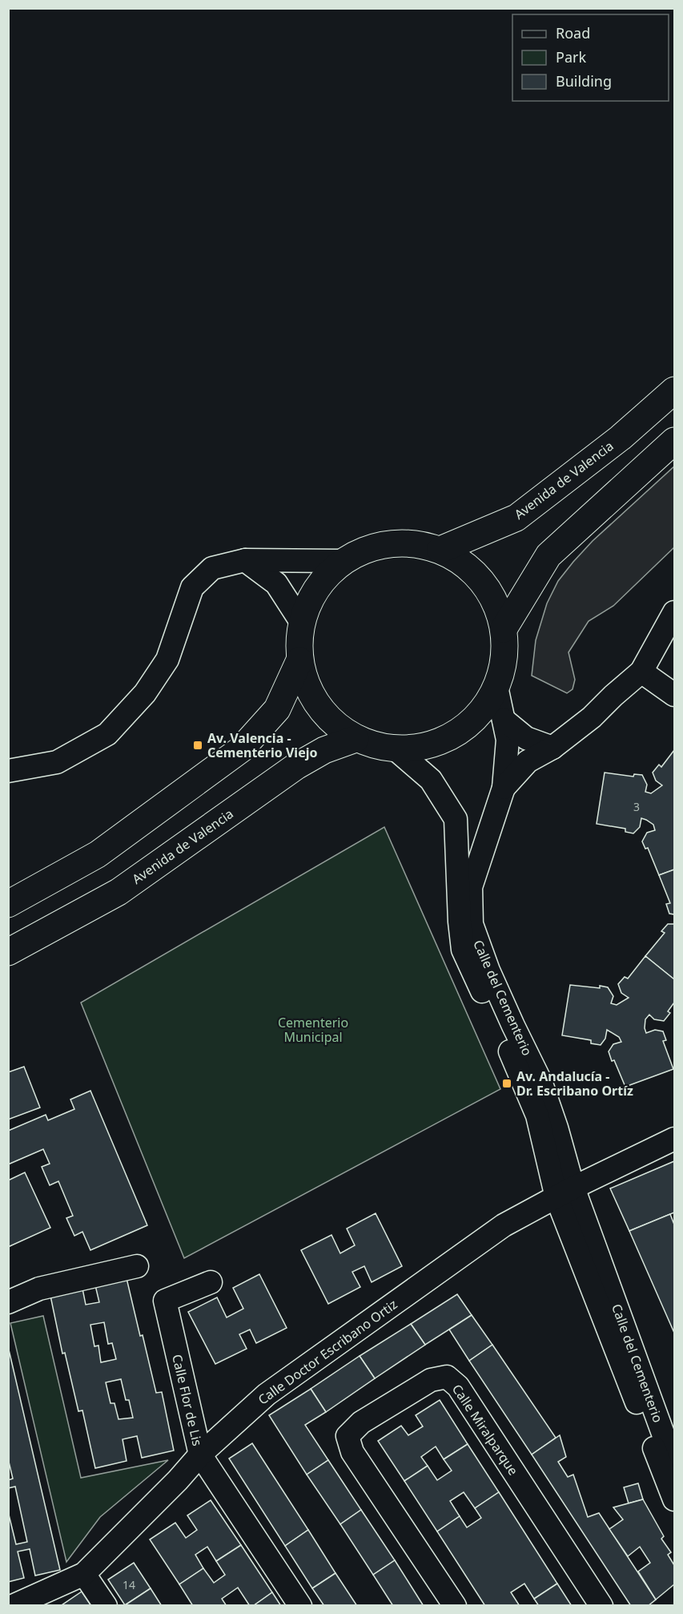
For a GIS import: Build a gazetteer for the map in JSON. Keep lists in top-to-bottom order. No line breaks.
{"streets":{"highway":["Avenida de Valencia"],"street":["Calle del Cementerio","Calle Doctor Escribano Ortiz","Calle Flor de Lis","Calle Miralparque"]},"crossings":[["Calle del Cementerio","Calle Doctor Escribano Ortiz"],["Calle Doctor Escribano Ortiz","Calle Flor de Lis"]],"parks":["Cementerio Municipal"],"places":{"transit":["Av. Valencia - Cementerio Viejo","Av. Andalucía - Dr. Escribano Ortíz"]},"house_numbers":["3","14"],"legend":["Road","Park","Building"]}
